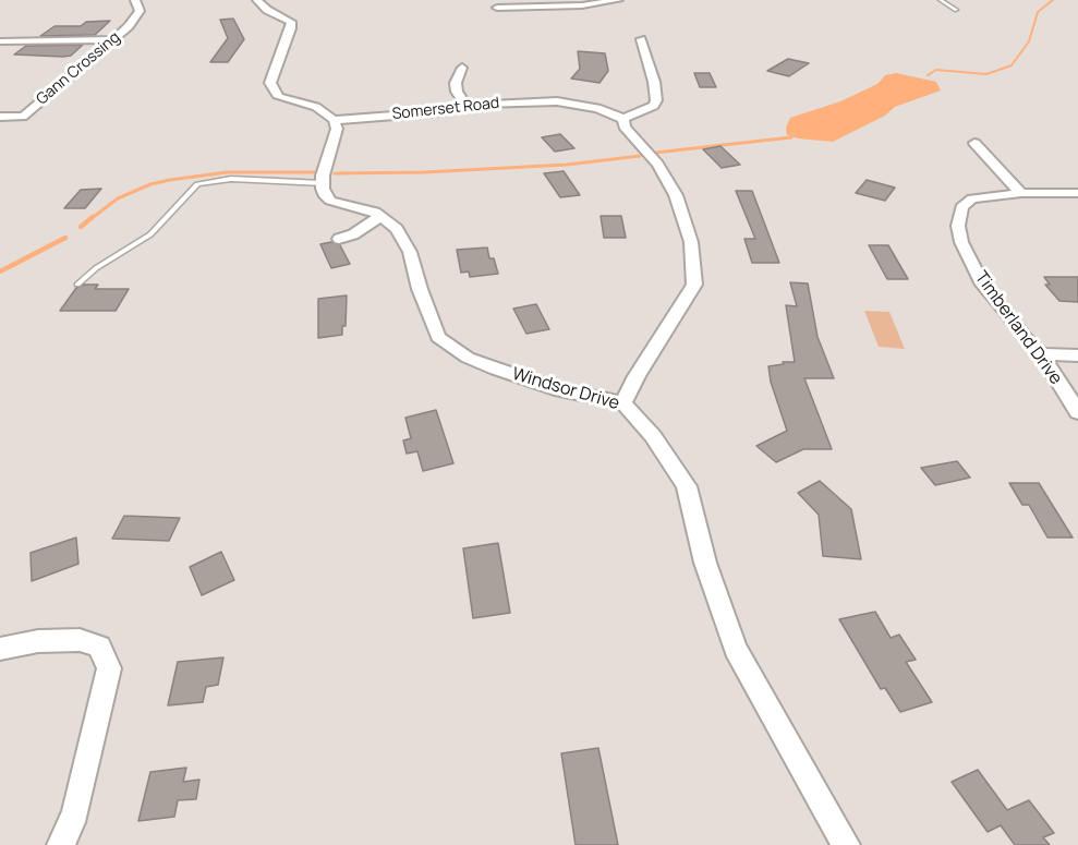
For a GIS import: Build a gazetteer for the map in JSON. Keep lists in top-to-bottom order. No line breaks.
{"streets":{"street":["Gann Crossing","Somerset Road","Timberland Drive","Windsor Drive"]}}
